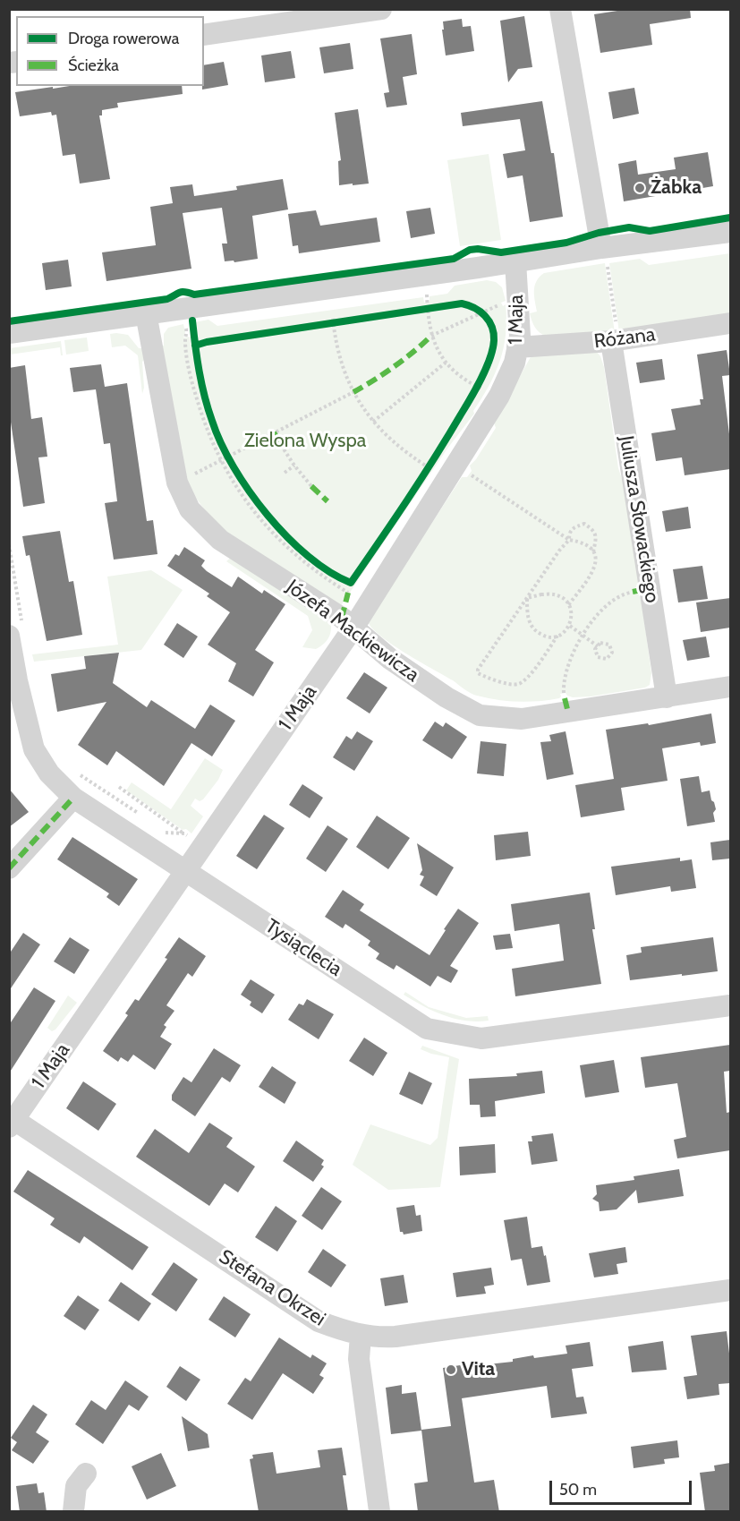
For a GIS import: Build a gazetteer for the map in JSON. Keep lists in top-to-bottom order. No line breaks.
{"streets":{"street":["1 Maja","Różana","Juliusza Słowackiego","Józefa Mackiewicza","Tysiąclecia","Stefana Okrzei"]},"crossings":[["1 Maja","Różana"],["1 Maja","Józefa Mackiewicza"],["1 Maja","Tysiąclecia"],["1 Maja","Stefana Okrzei"],["Różana","Juliusza Słowackiego"],["Juliusza Słowackiego","Józefa Mackiewicza"]],"parks":["Zielona Wyspa"],"places":["Żabka","Vita"],"legend":["Droga rowerowa","Ścieżka"],"scale_bar":"50 m"}
